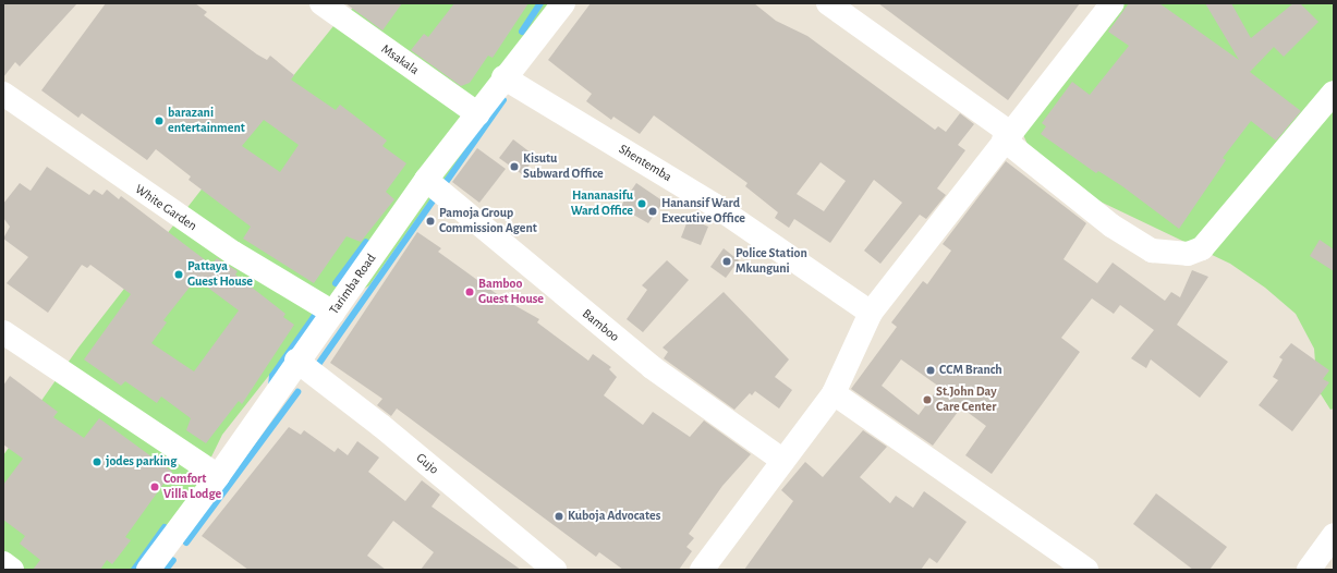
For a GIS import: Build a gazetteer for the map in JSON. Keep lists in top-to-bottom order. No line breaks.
{"streets":{"street":["Msakala","Shentemba","White Garden","Tarimba Road","Bamboo","Gujo"]},"crossings":[["Msakala","Tarimba Road"],["Shentemba","Tarimba Road"],["White Garden","Tarimba Road"],["Tarimba Road","Bamboo"],["Tarimba Road","Gujo"]],"places":["barazani entertainment","Kisutu Subward Office","Hananasifu Ward Office","Hanansif Ward Executive Office","Pamoja Group Commission Agent","Police Station Mkunguni","Pattaya Guest House","Bamboo Guest House","CCM Branch","St.John Day Care Center","jodes parking","Comfort Villa Lodge","Kuboja Advocates"]}
